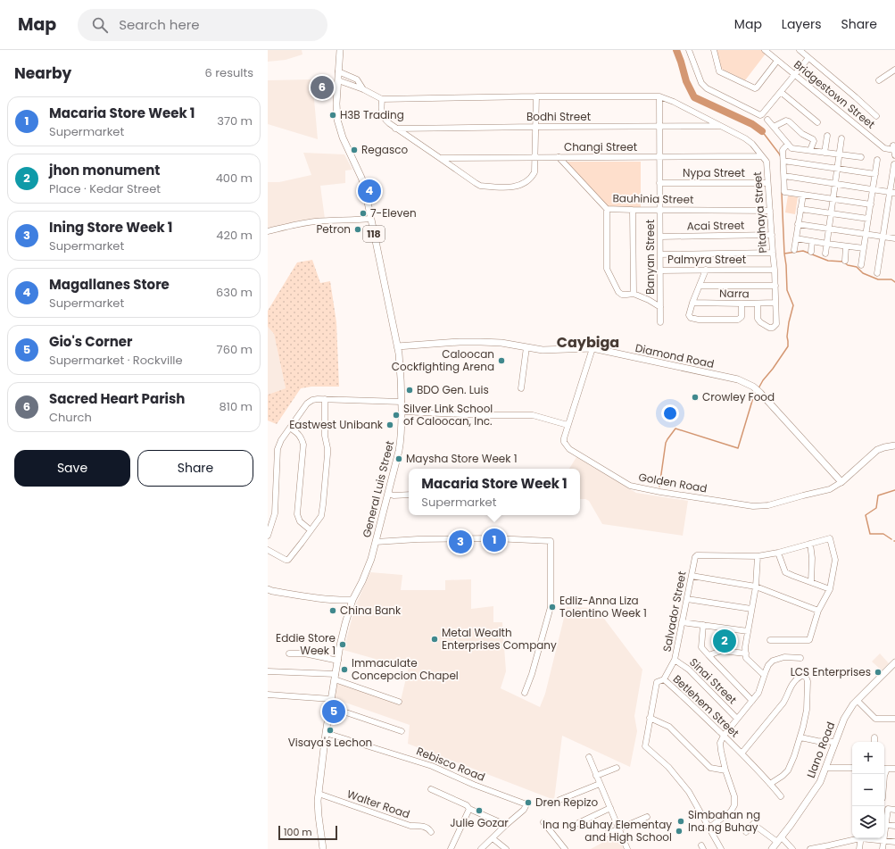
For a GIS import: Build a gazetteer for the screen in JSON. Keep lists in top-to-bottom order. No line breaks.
{"streets":{"main road":["118","Diamond Road","General Luis Street","Llano Road"],"street":["Bridgestown Street","Bodhi Street","Changi Street","Nypa Street","Bauhinia Street","Pitahaya Street","Acai Street","Banyan Street","Palmyra Street","Narra","Golden Road","Salvador Street","Sinai Street","Betlehem Street","Rebisco Road","Walter Road"]},"crossings":[["Bodhi Street","Pitahaya Street"],["Bodhi Street","Banyan Street"],["Changi Street","Bauhinia Street"],["Changi Street","Pitahaya Street"],["Changi Street","Banyan Street"],["Nypa Street","Pitahaya Street"],["Nypa Street","Banyan Street"],["Bauhinia Street","Pitahaya Street"],["Bauhinia Street","Banyan Street"],["Pitahaya Street","Acai Street"],["Pitahaya Street","Banyan Street"],["Pitahaya Street","Palmyra Street"],["Pitahaya Street","Narra"],["Acai Street","Banyan Street"],["Banyan Street","Palmyra Street"],["Diamond Road","Golden Road"],["Diamond Road","General Luis Street"],["General Luis Street","Rebisco Road"],["General Luis Street","Walter Road"],["Salvador Street","Sinai Street"],["Salvador Street","Betlehem Street"]],"districts":["Caybiga"],"places":["H3B Trading","Regasco","7-Eleven","Petron","Caloocan Cockfighting Arena","BDO Gen. Luis","Crowley Food","Silver Link School of Caloocan, Inc.","Eastwest Unibank","Maysha Store Week 1","Edliz-Anna Liza Tolentino Week 1","China Bank","Metal Wealth Enterprises Company","Eddie Store Week 1","Immaculate Concepcion Chapel","LCS Enterprises","Visaya's Lechon","Dren Repizo","Julie Gozar","Simbahan ng Ina ng Buhay","Ina ng Buhay Elementay and High School"],"scale_bar":"100 m","page":{"header":"Map","search":"Search here","nav":["Map","Layers","Share"],"heading":["Nearby","6 results"],"pins":["6","4","1","3","2","5"],"list":[{"mark":"1","name":"Macaria Store Week 1","note":"Supermarket","value":"370 m"},{"mark":"2","name":"jhon monument","note":"Place · Kedar Street","value":"400 m"},{"mark":"3","name":"Ining Store Week 1","note":"Supermarket","value":"420 m"},{"mark":"4","name":"Magallanes Store","note":"Supermarket","value":"630 m"},{"mark":"5","name":"Gio's Corner","note":"Supermarket · Rockville","value":"760 m"},{"mark":"6","name":"Sacred Heart Parish","note":"Church","value":"810 m"}],"buttons":["Save","Share"],"popup":["Macaria Store Week 1","Supermarket"],"map_buttons":["+","−"],"scale":"100 m"}}
